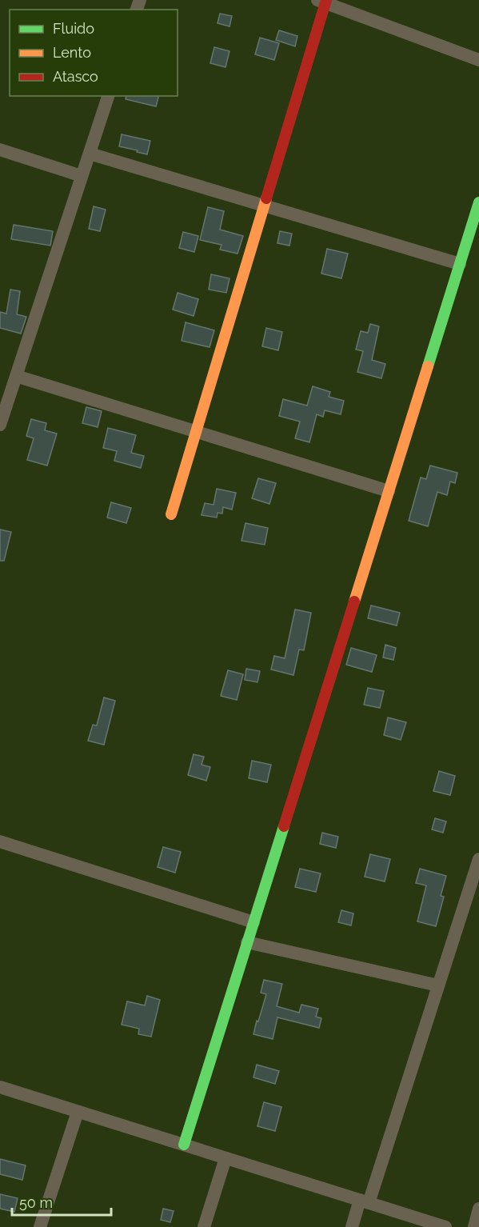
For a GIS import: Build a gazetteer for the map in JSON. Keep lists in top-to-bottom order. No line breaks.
{"legend":["Fluido","Lento","Atasco"],"scale_bar":"50 m"}
